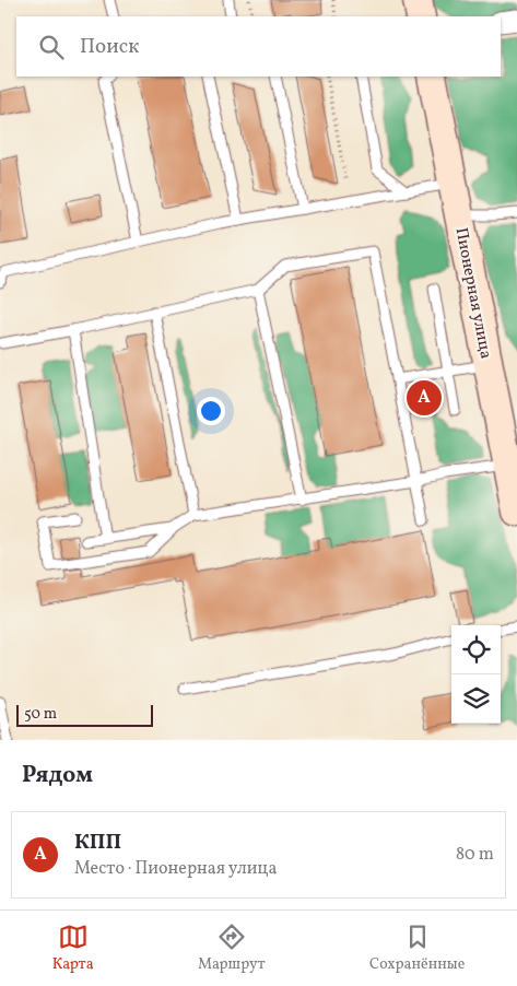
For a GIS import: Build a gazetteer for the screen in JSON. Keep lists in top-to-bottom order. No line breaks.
{"streets":{"main road":["Пионерная улица"]},"scale_bar":"50 m","page":{"search":"Поиск","pins":"A","scale":"50 m","heading":"Рядом","list":[{"mark":"A","name":"КПП","note":"Место · Пионерная улица","value":"80 m"}],"nav":["Карта","Маршрут","Сохранённые"]}}
